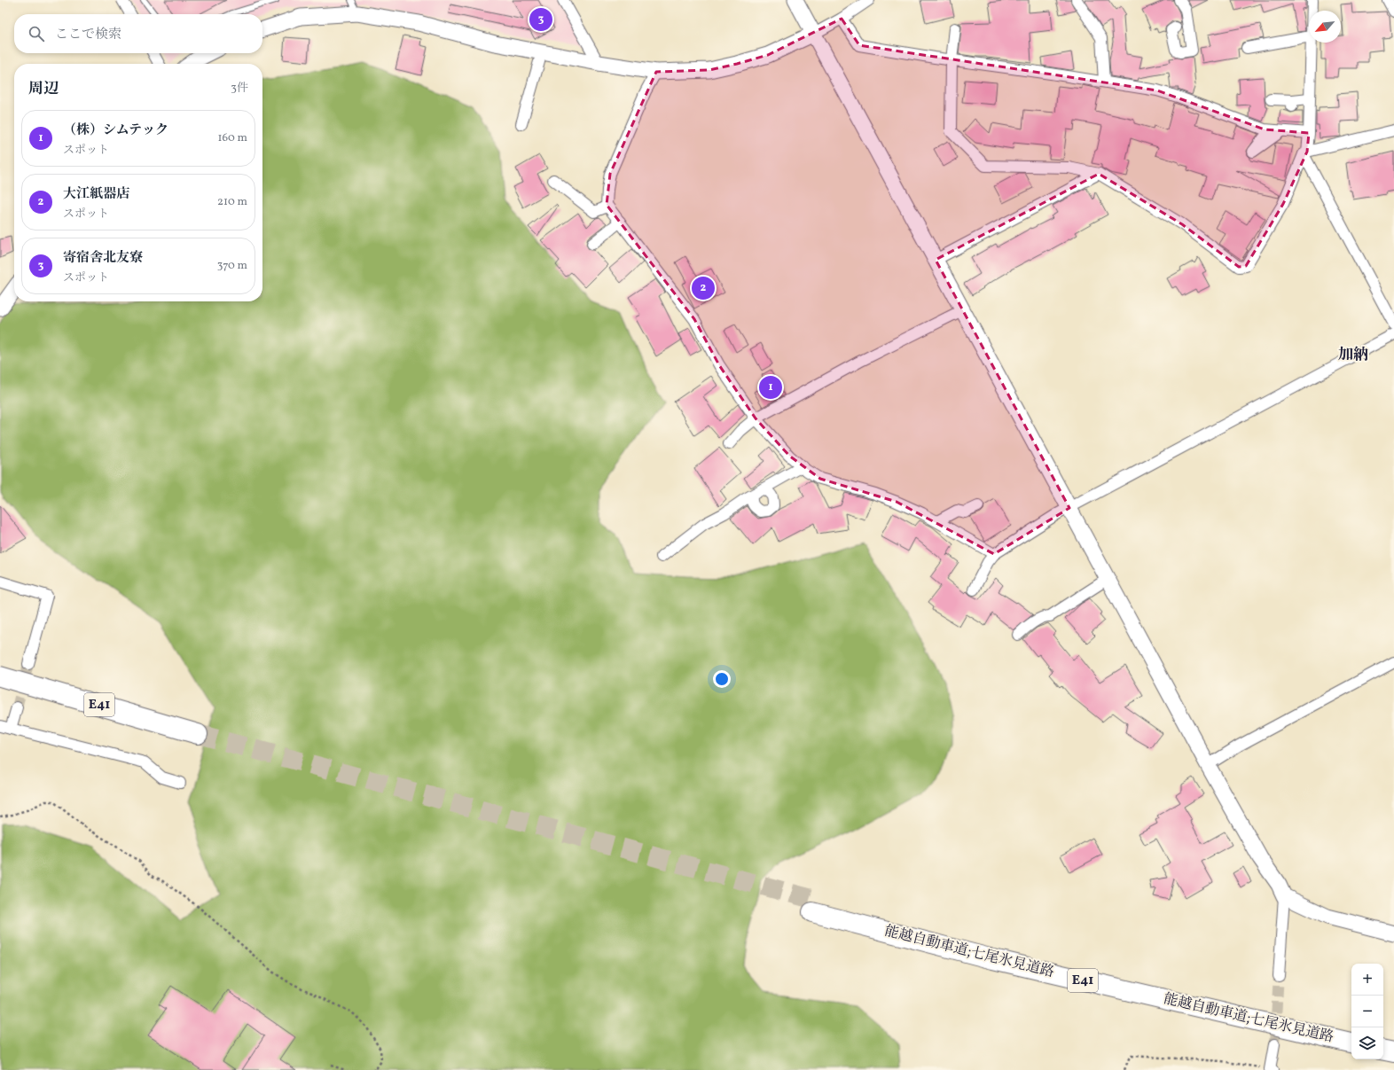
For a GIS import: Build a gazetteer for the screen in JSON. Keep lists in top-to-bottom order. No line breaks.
{"streets":{"highway":["E41","能越自動車道;七尾氷見道路"]},"districts":["加納"],"north":"bottom left","page":{"pins":["3","2","1"],"search":"ここで検索","heading":["周辺","3件"],"list":[{"mark":"1","name":"（株）シムテック","note":"スポット","value":"160 m"},{"mark":"2","name":"大江紙器店","note":"スポット","value":"210 m"},{"mark":"3","name":"寄宿舎北友寮","note":"スポット","value":"370 m"}],"map_buttons":["+","−"]}}
